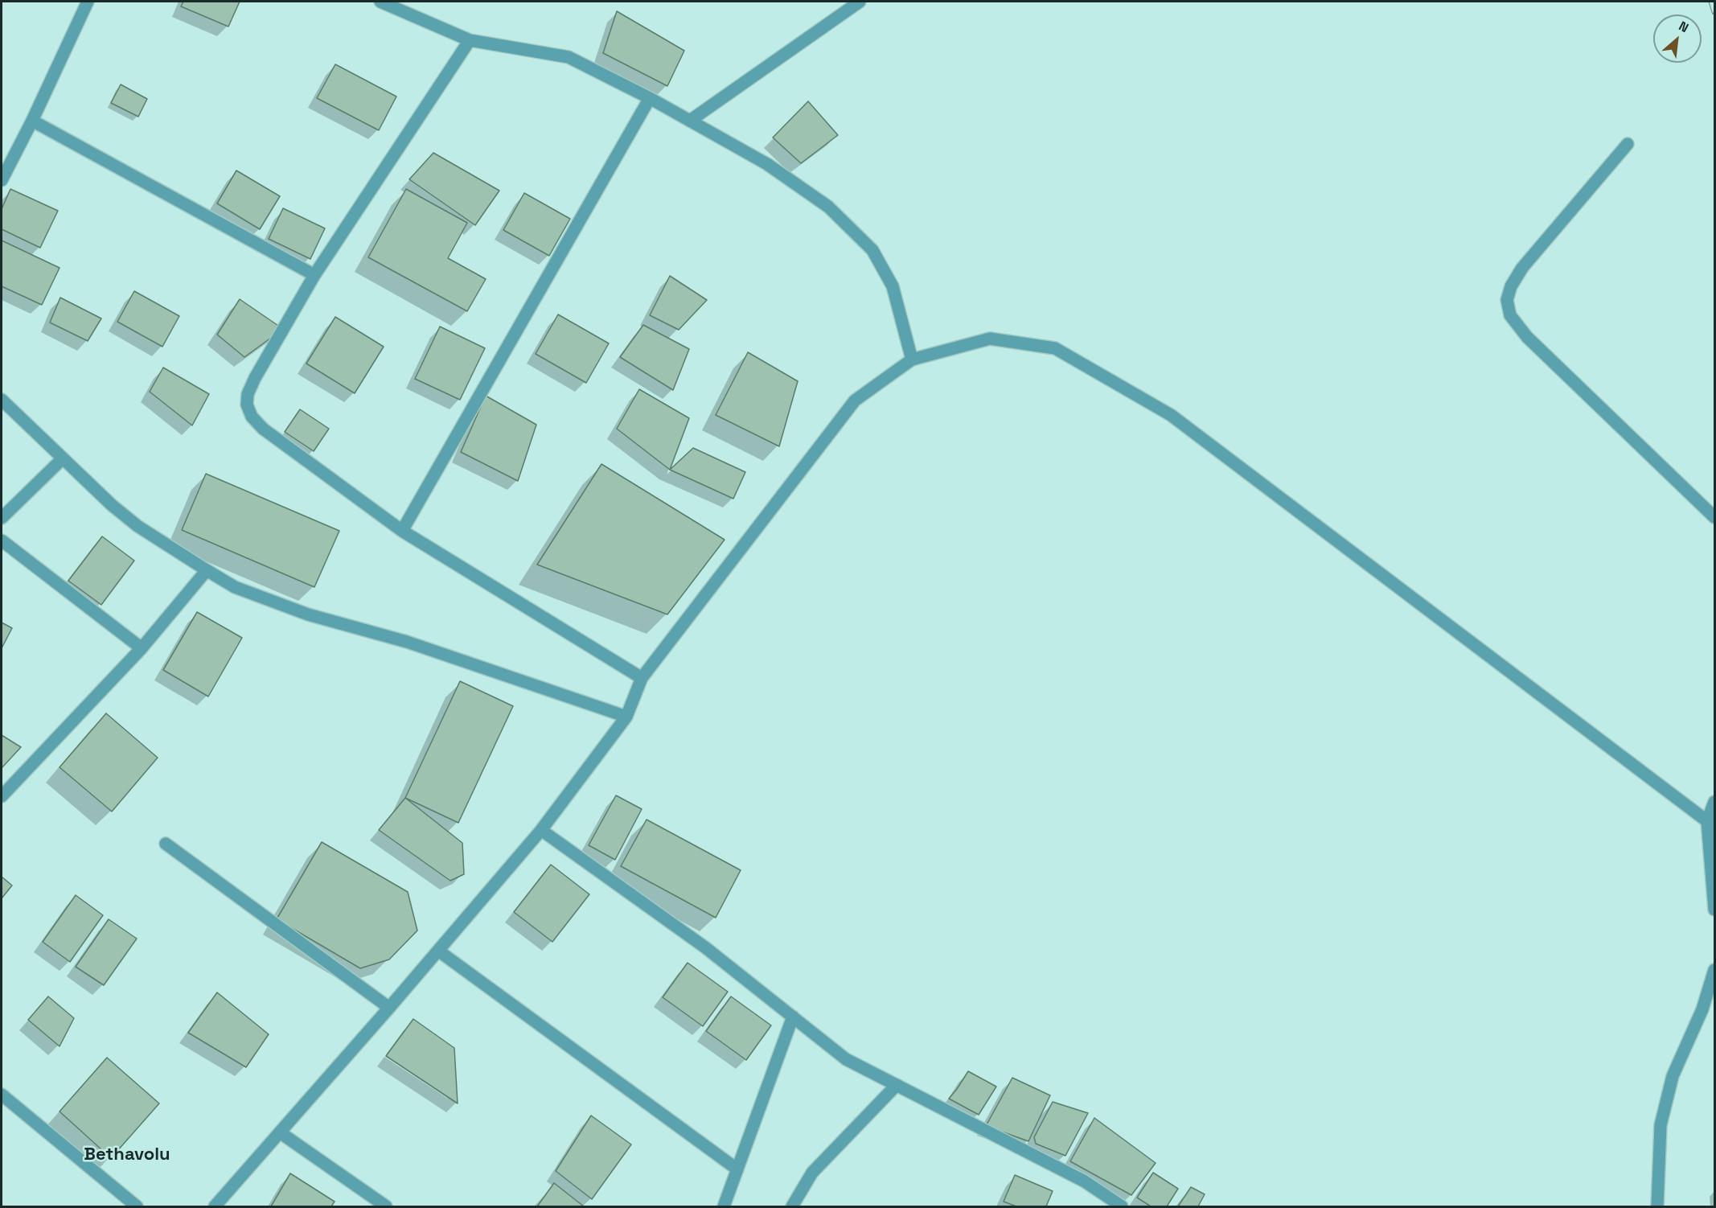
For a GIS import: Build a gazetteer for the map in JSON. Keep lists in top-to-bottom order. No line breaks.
{"districts":["Bethavolu"],"north":"top right"}
